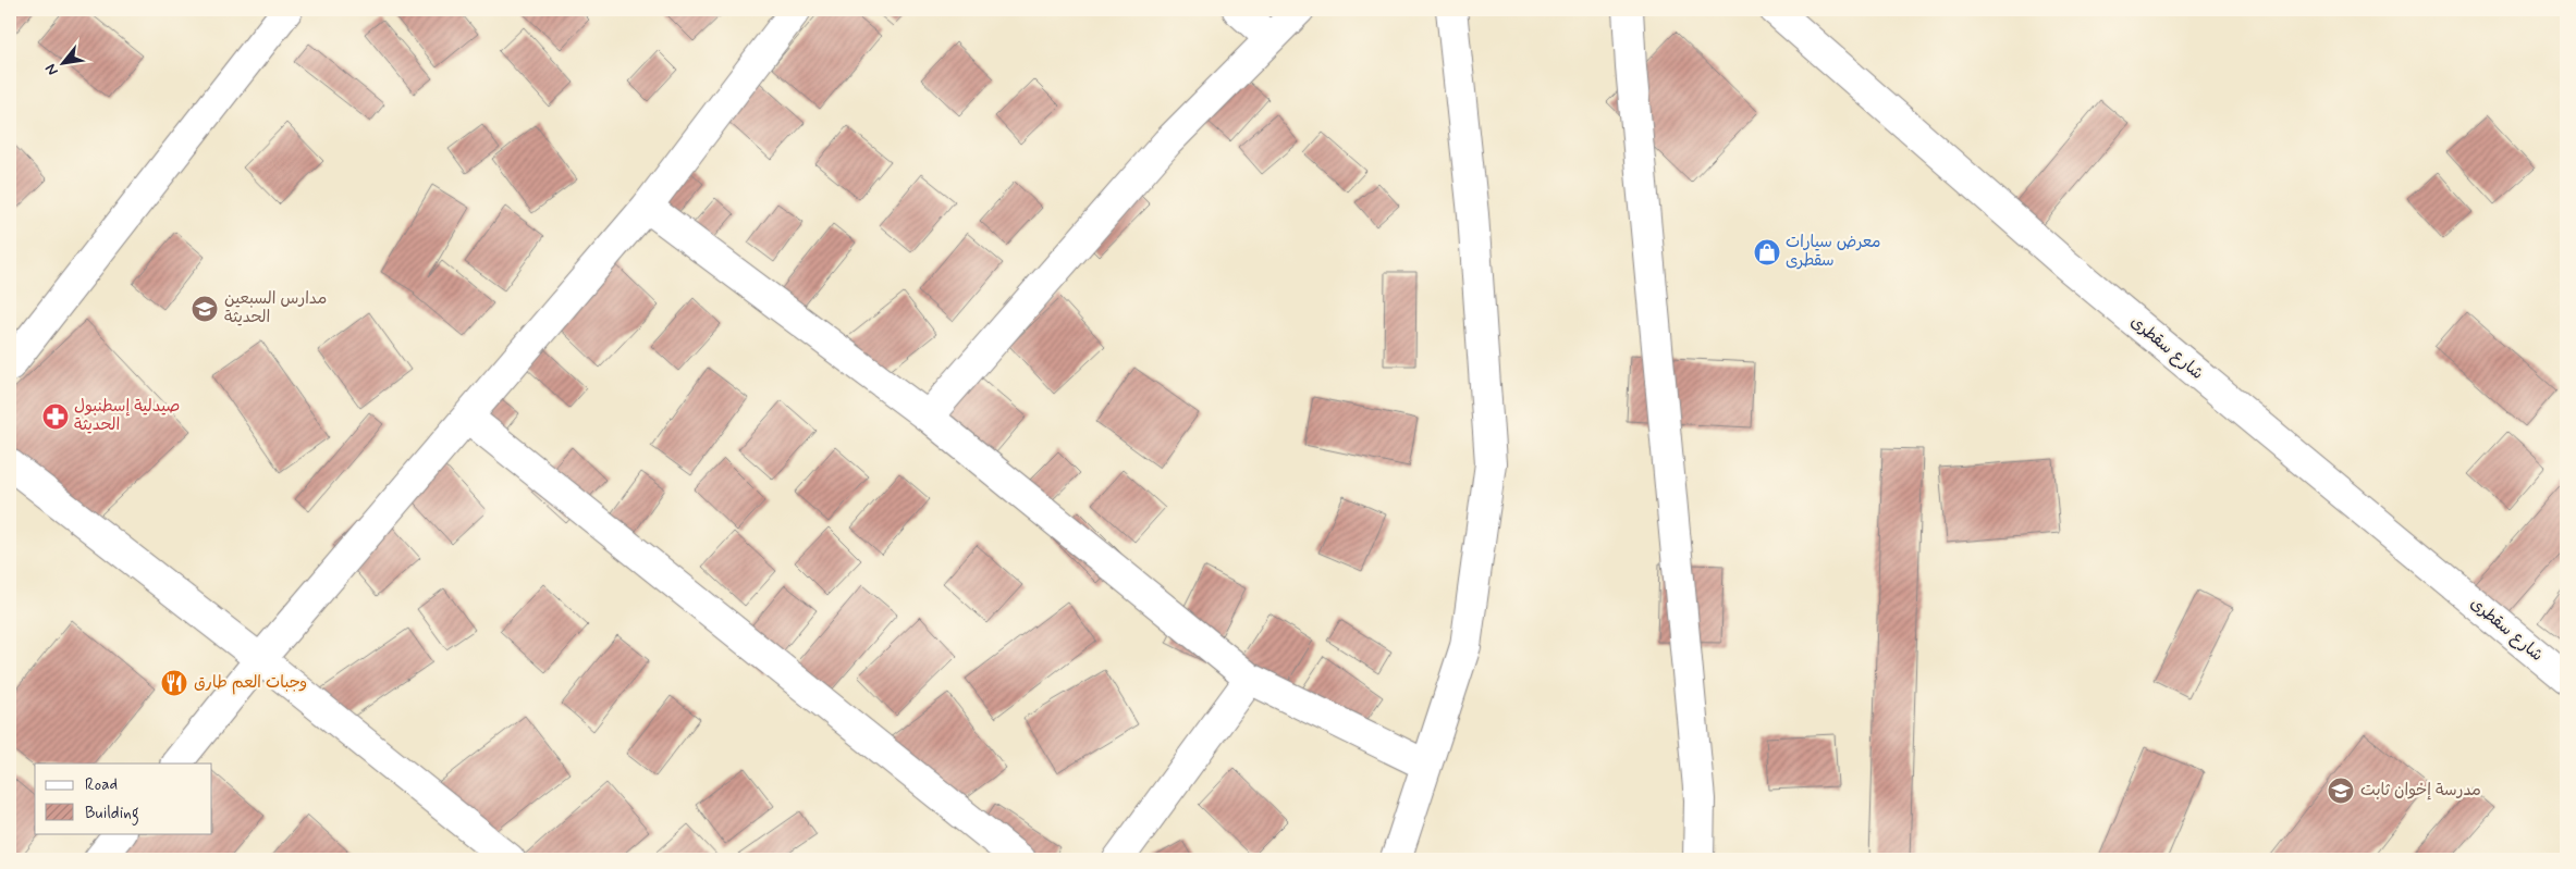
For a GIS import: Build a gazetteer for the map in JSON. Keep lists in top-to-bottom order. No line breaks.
{"streets":{"street":["شارع سقطرى"]},"places":{"shop":["معرض سيارات سقطرى"],"school or university":["مدارس السبعين الحديثة","مدرسة إخوان ثابت"],"pharmacy":["صيدلية إسطنبول الحديثة"],"restaurant":["وجبات العم طارق"]},"legend":["Road","Building"],"north":"bottom left"}
